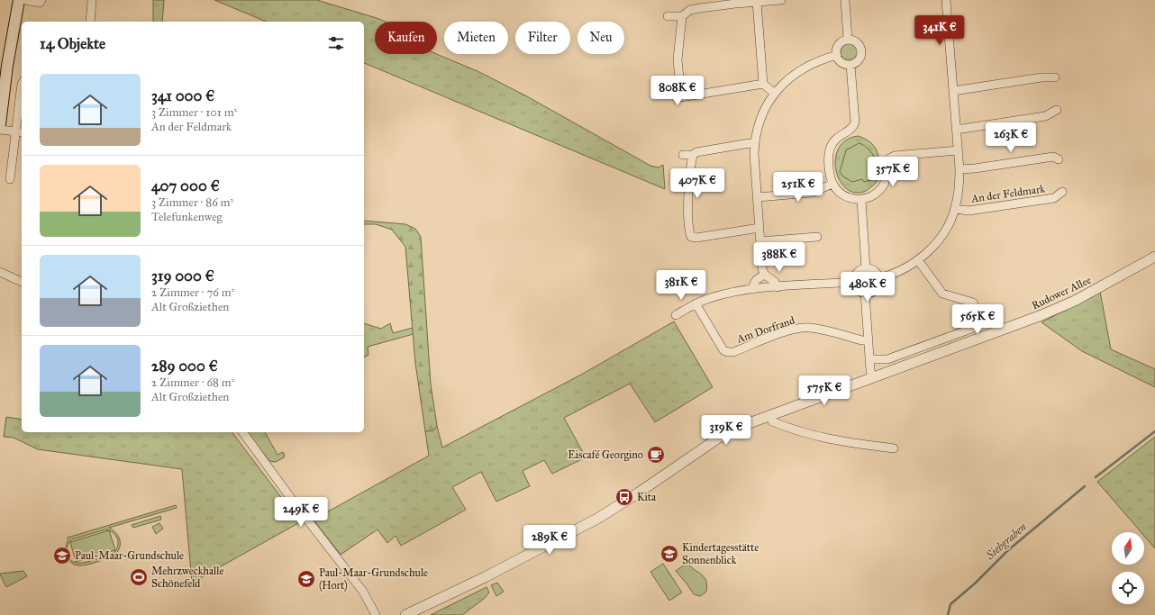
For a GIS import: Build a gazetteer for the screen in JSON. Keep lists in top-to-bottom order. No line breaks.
{"streets":{"street":["An der Feldmark","Rudower Allee","Am Dorfrand"]},"water":["Siebgraben"],"places":{"cafe":["Eiscafé Georgino"],"bus stop":["Kita"],"school or university":["Kindertagesstätte Sonnenblick","Paul-Maar-Grundschule","Paul-Maar-Grundschule (Hort)"],"sports":["Mehrzweckhalle Schönefeld"]},"north":"top","page":{"price":["341K €","808K €","263K €","357K €","407K €","251K €","388K €","381K €","480K €","565K €","575K €","319K €","249K €","289K €"],"chip":["Kaufen","Mieten","Filter","Neu"],"heading":"14 Objekte","list":[{"name":"341 000 €","note":"3 Zimmer · 101 m² · An der Feldmark"},{"name":"407 000 €","note":"3 Zimmer · 86 m² · Telefunkenweg"},{"name":"319 000 €","note":"2 Zimmer · 76 m² · Alt Großziethen"},{"name":"289 000 €","note":"2 Zimmer · 68 m² · Alt Großziethen"}]}}
